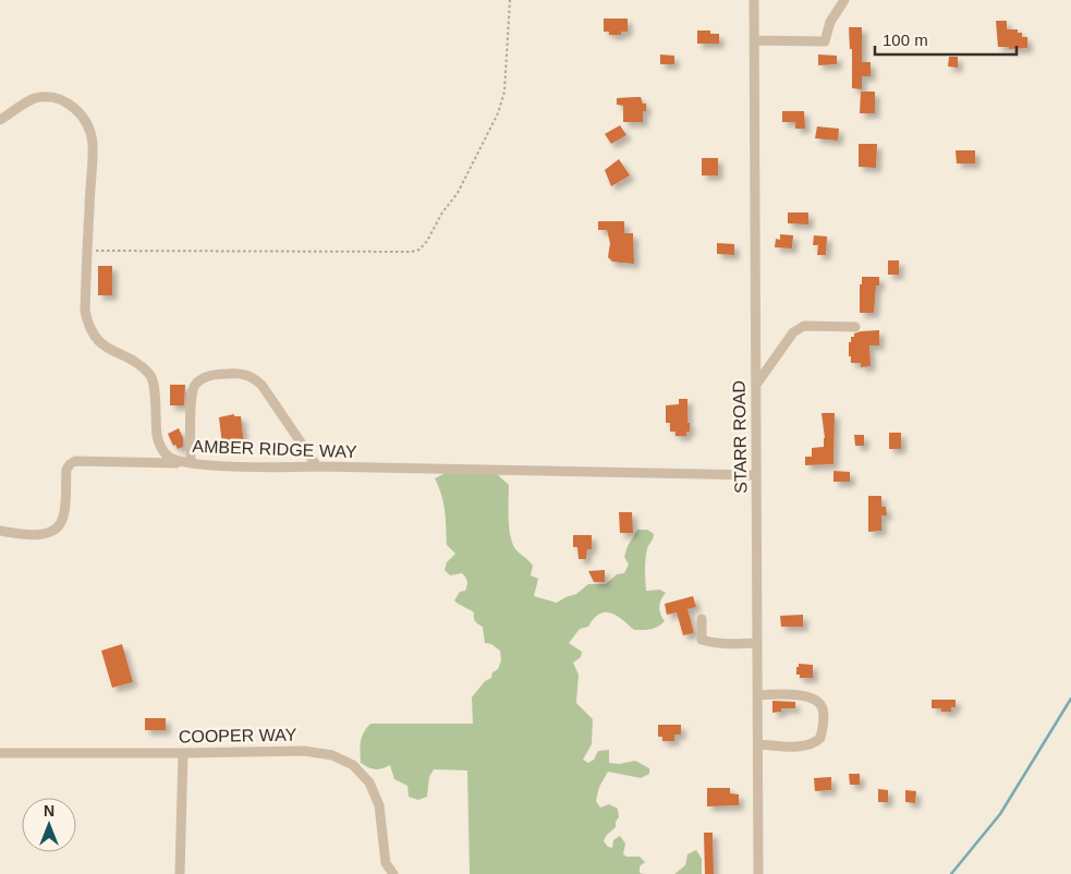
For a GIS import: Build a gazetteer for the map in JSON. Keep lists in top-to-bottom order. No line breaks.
{"streets":{"street":["STARR ROAD","AMBER RIDGE WAY","COOPER WAY"]},"crossings":[["STARR ROAD","AMBER RIDGE WAY"]],"scale_bar":"100 m","north":"top"}
